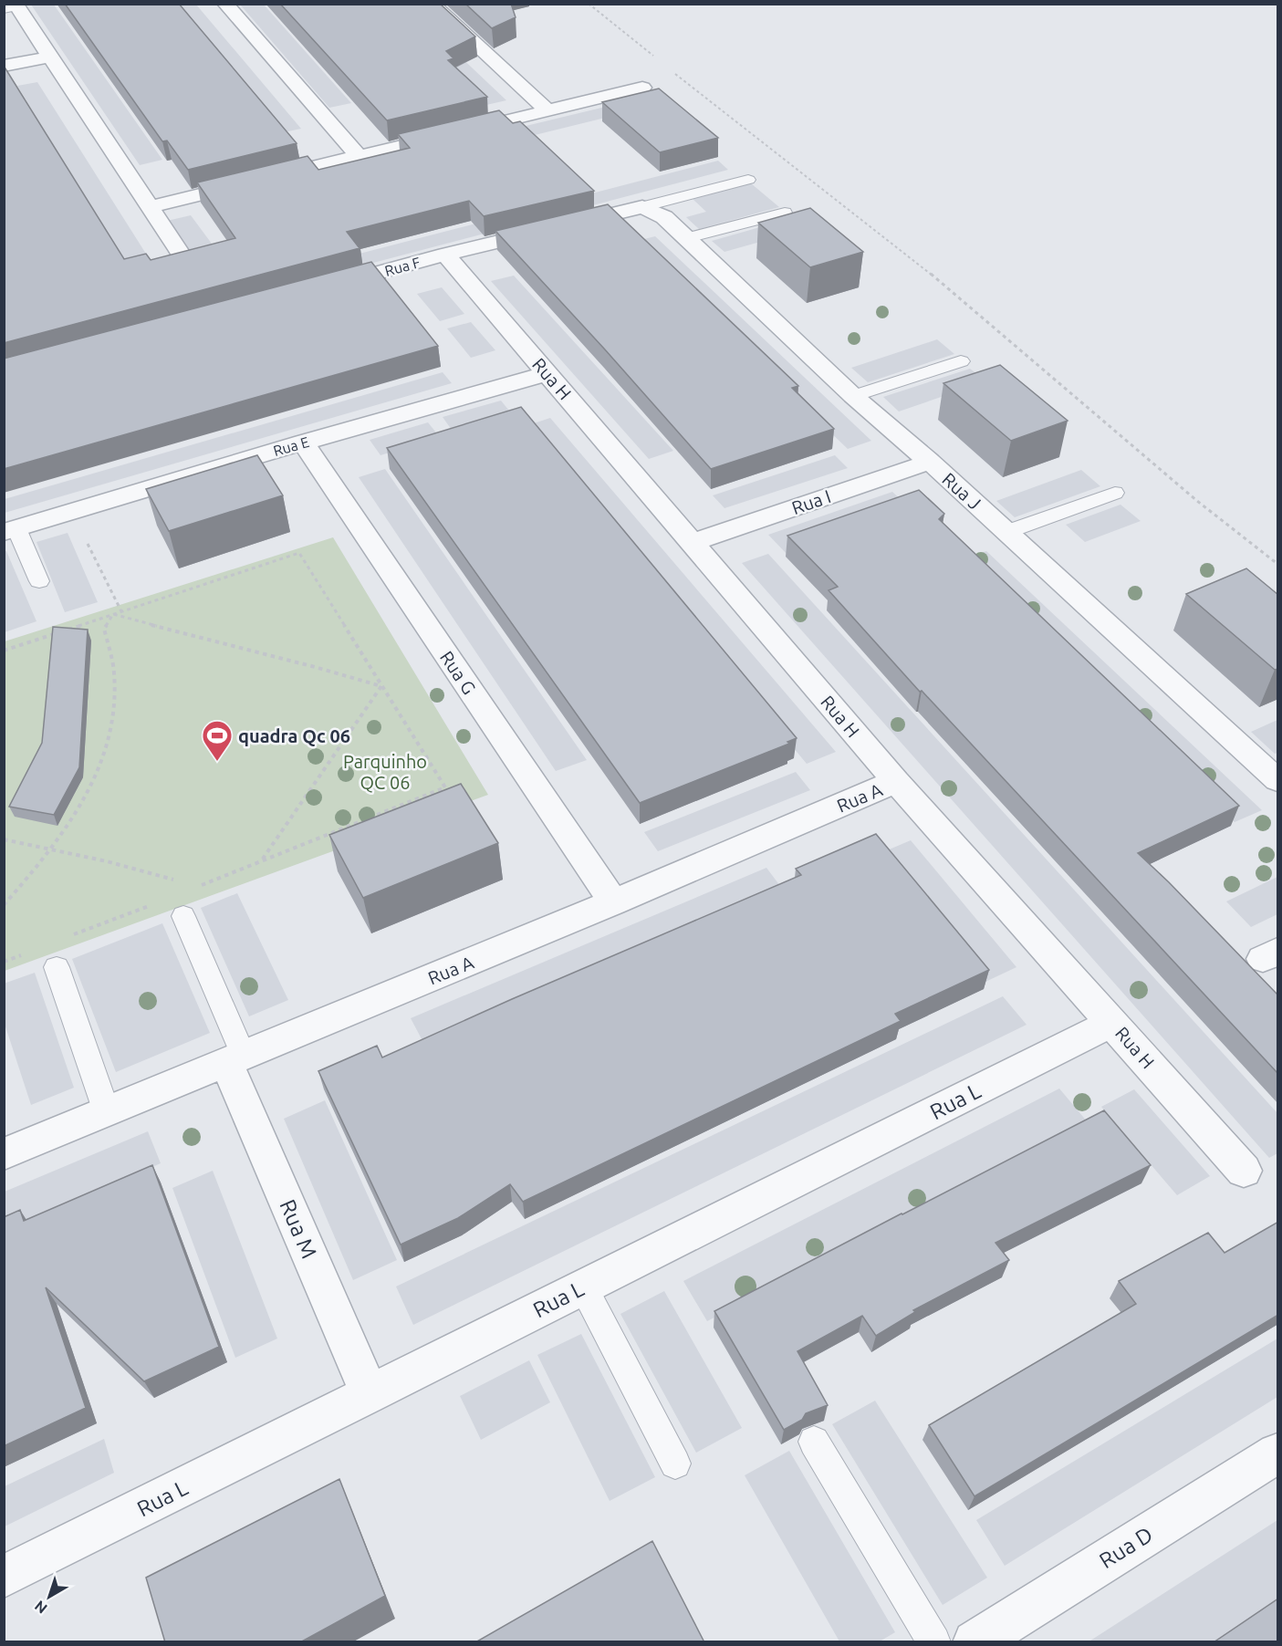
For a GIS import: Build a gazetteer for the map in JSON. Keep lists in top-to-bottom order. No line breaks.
{"streets":{"street":["Rua F","Rua H","Rua E","Rua J","Rua I","Rua G","Rua A","Rua L","Rua M","Rua D"]},"crossings":[["Rua F","Rua H"],["Rua F","Rua J"],["Rua H","Rua E"],["Rua H","Rua I"],["Rua H","Rua A"],["Rua H","Rua L"],["Rua E","Rua G"],["Rua J","Rua I"],["Rua G","Rua A"],["Rua A","Rua M"],["Rua L","Rua M"]],"parks":["Parquinho QC 06"],"places":{"sports":["quadra Qc 06"]},"north":"bottom left"}
